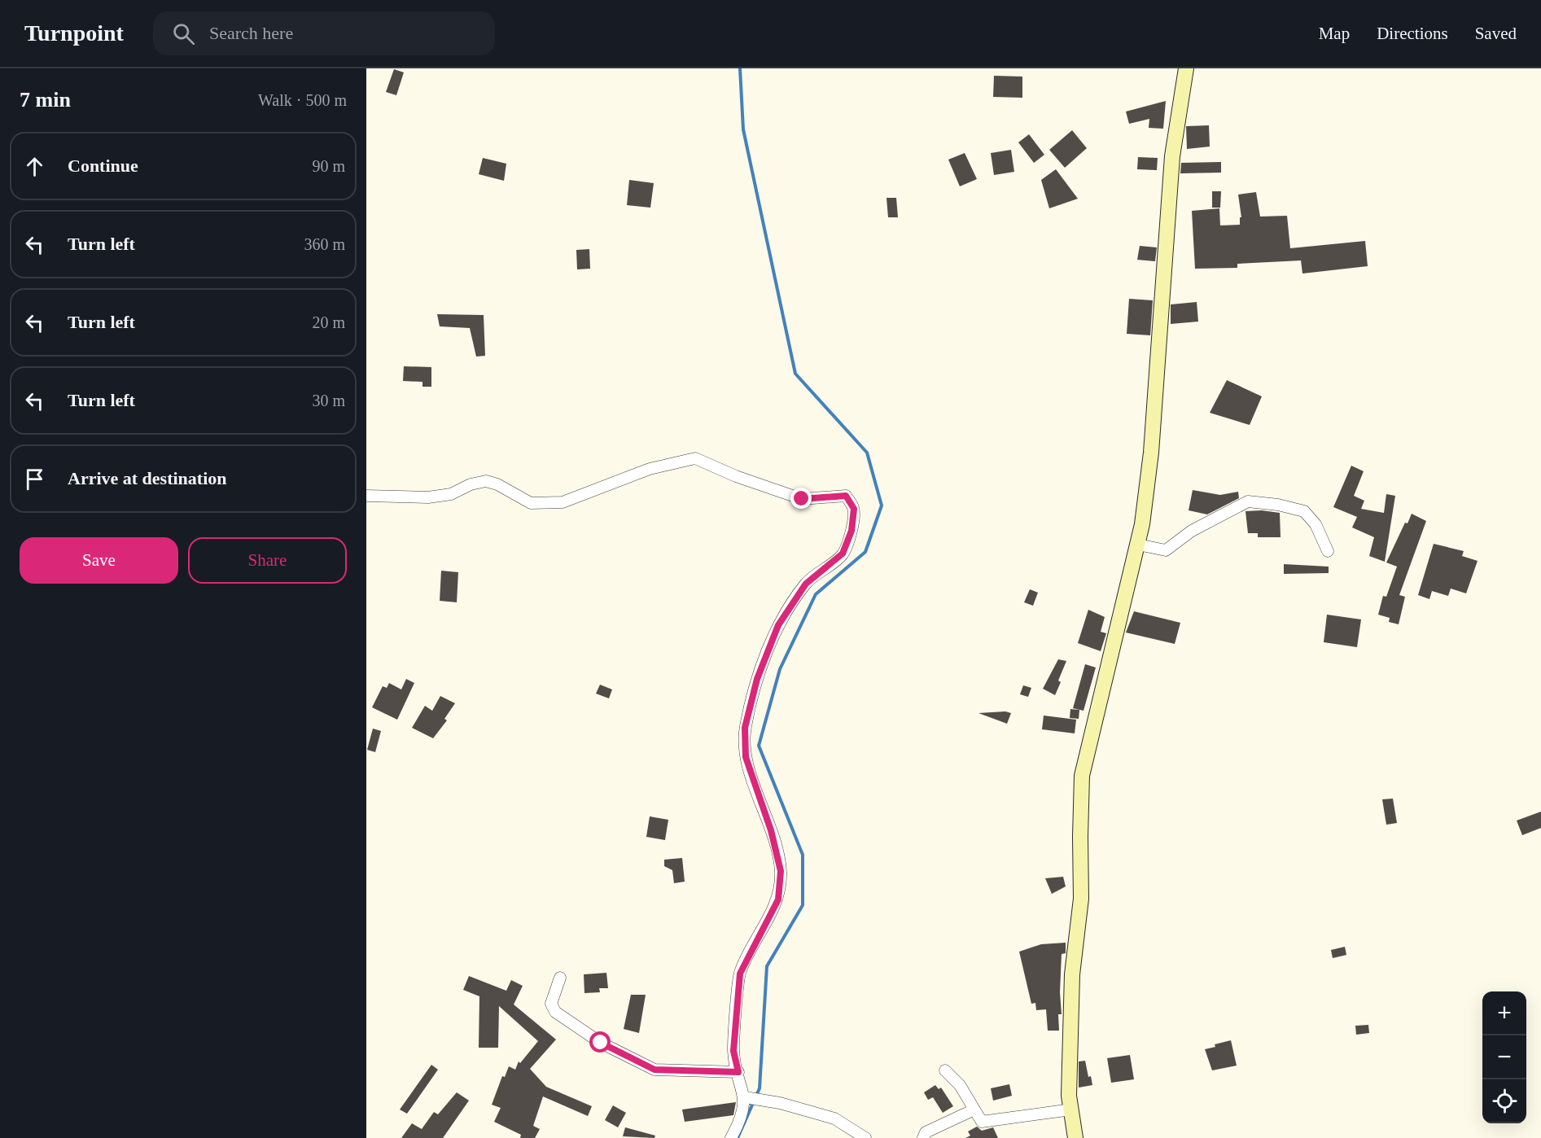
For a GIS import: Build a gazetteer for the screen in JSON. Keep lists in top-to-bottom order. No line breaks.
{"page":{"header":"Turnpoint","search":"Search here","nav":["Map","Directions","Saved"],"heading":["7 min","Walk · 500 m"],"list":[["Continue","90 m"],["Turn left","360 m"],["Turn left","20 m"],["Turn left","30 m"],"Arrive at destination"],"buttons":["Save","Share"],"map_buttons":["+","−"]}}
